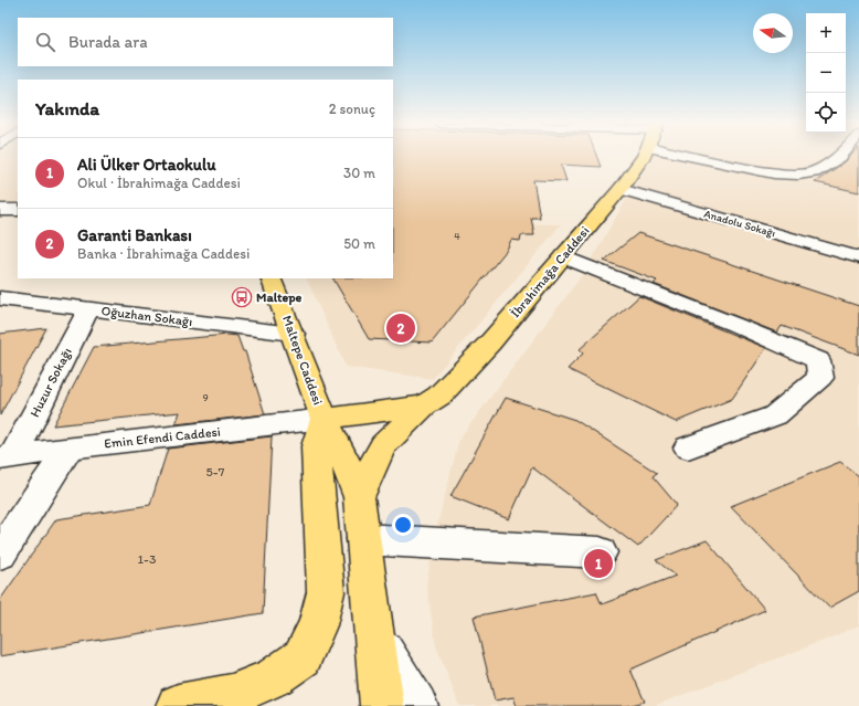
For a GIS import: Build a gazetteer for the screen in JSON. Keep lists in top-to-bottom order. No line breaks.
{"streets":{"main road":["İbrahimağa Caddesi","Maltepe Caddesi"],"street":["Anadolu Sokağı","Oğuzhan Sokağı","Huzur Sokağı","Emin Efendi Caddesi"]},"crossings":[["Anadolu Sokağı","İbrahimağa Caddesi"],["İbrahimağa Caddesi","Maltepe Caddesi"],["İbrahimağa Caddesi","Emin Efendi Caddesi"],["Oğuzhan Sokağı","Maltepe Caddesi"],["Oğuzhan Sokağı","Huzur Sokağı"],["Maltepe Caddesi","Emin Efendi Caddesi"],["Huzur Sokağı","Emin Efendi Caddesi"]],"places":{"bus stop":["Maltepe"]},"house_numbers":["4","9","5-7","1-3"],"north":"left","page":{"map_buttons":["+","−"],"search":"Burada ara","heading":["Yakında","2 sonuç"],"list":[{"mark":"1","name":"Ali Ülker Ortaokulu","note":"Okul · İbrahimağa Caddesi","value":"30 m"},{"mark":"2","name":"Garanti Bankası","note":"Banka · İbrahimağa Caddesi","value":"50 m"}],"pins":["2","1"]}}
